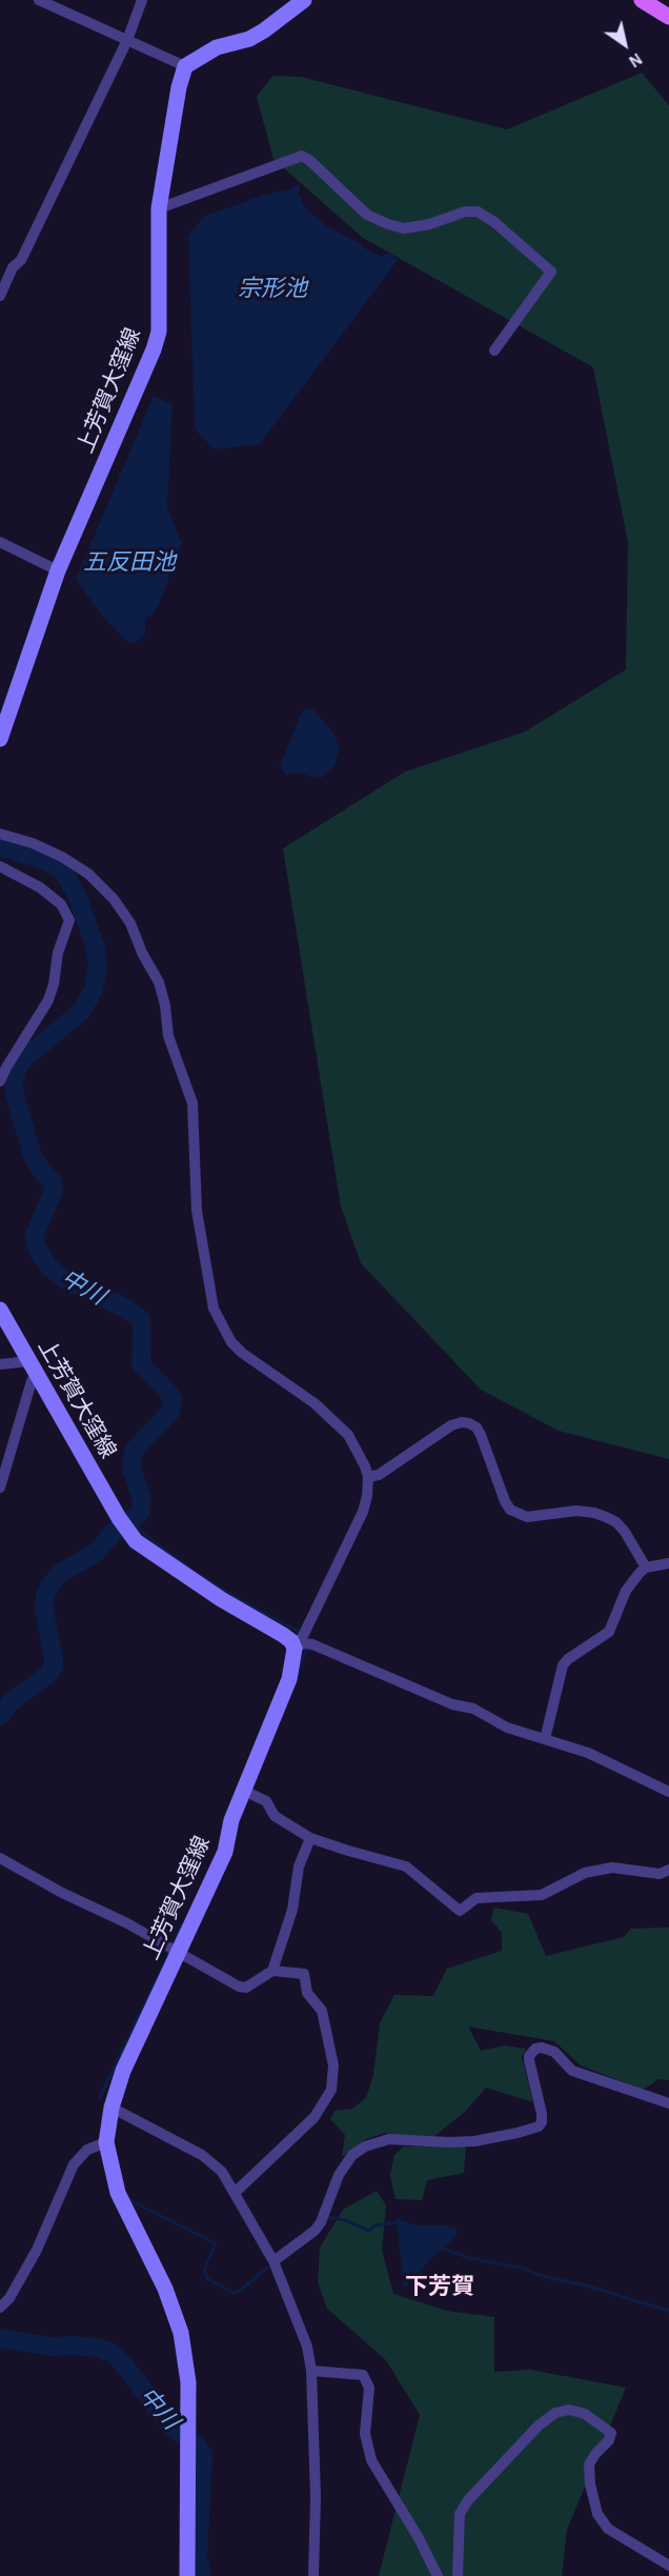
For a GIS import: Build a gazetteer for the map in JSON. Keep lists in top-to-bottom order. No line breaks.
{"streets":{"main road":["上芳賀大窪線"]},"districts":["下芳賀"],"water":["宗形池","五反田池","中川"],"north":"bottom right"}
